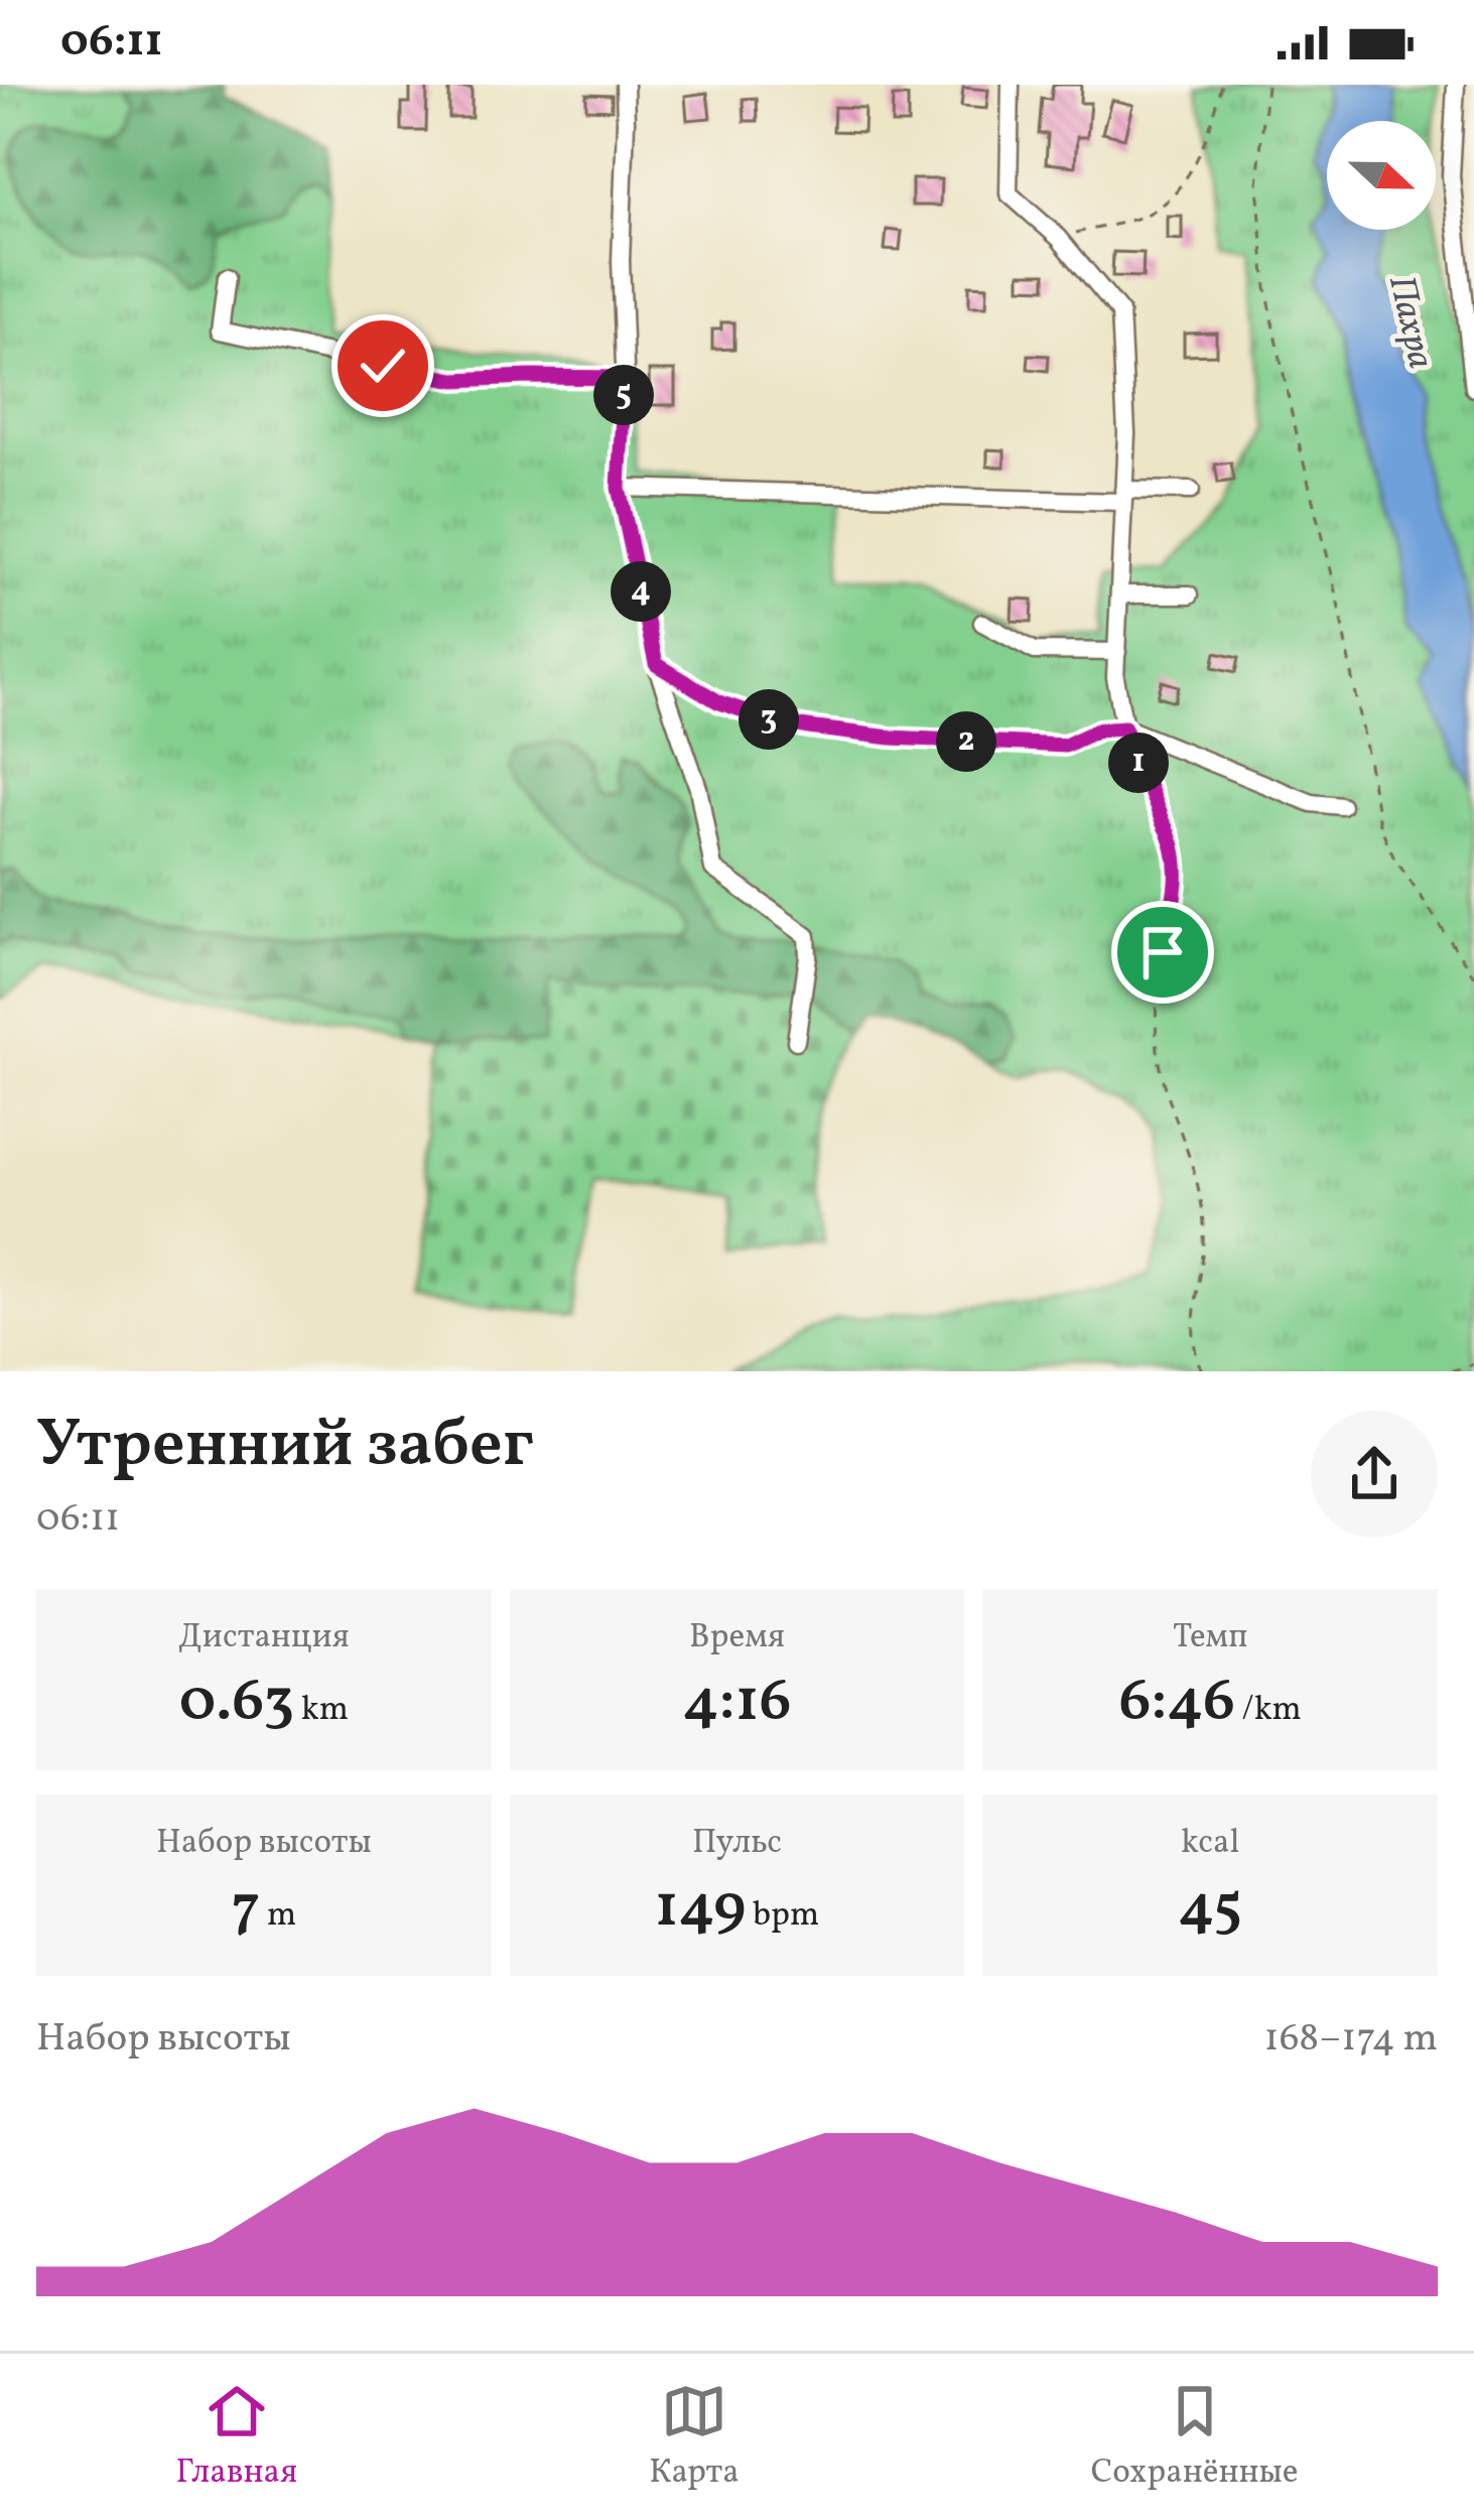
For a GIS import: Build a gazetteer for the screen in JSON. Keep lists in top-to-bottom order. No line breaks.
{"water":["Пахра"],"north":"right","page":{"status":"06:11","pins":["5","4","3","2","1"],"heading":["Утренний забег","06:11"],"stats":[["Дистанция","0.63 km"],["Время","4:16"],["Темп","6:46 /km"],["Набор высоты","7 m"],["Пульс","149 bpm"],["kcal","45"]],"chart":["Набор высоты","168–174 m"],"tabs":["Главная","Карта","Сохранённые"]}}
